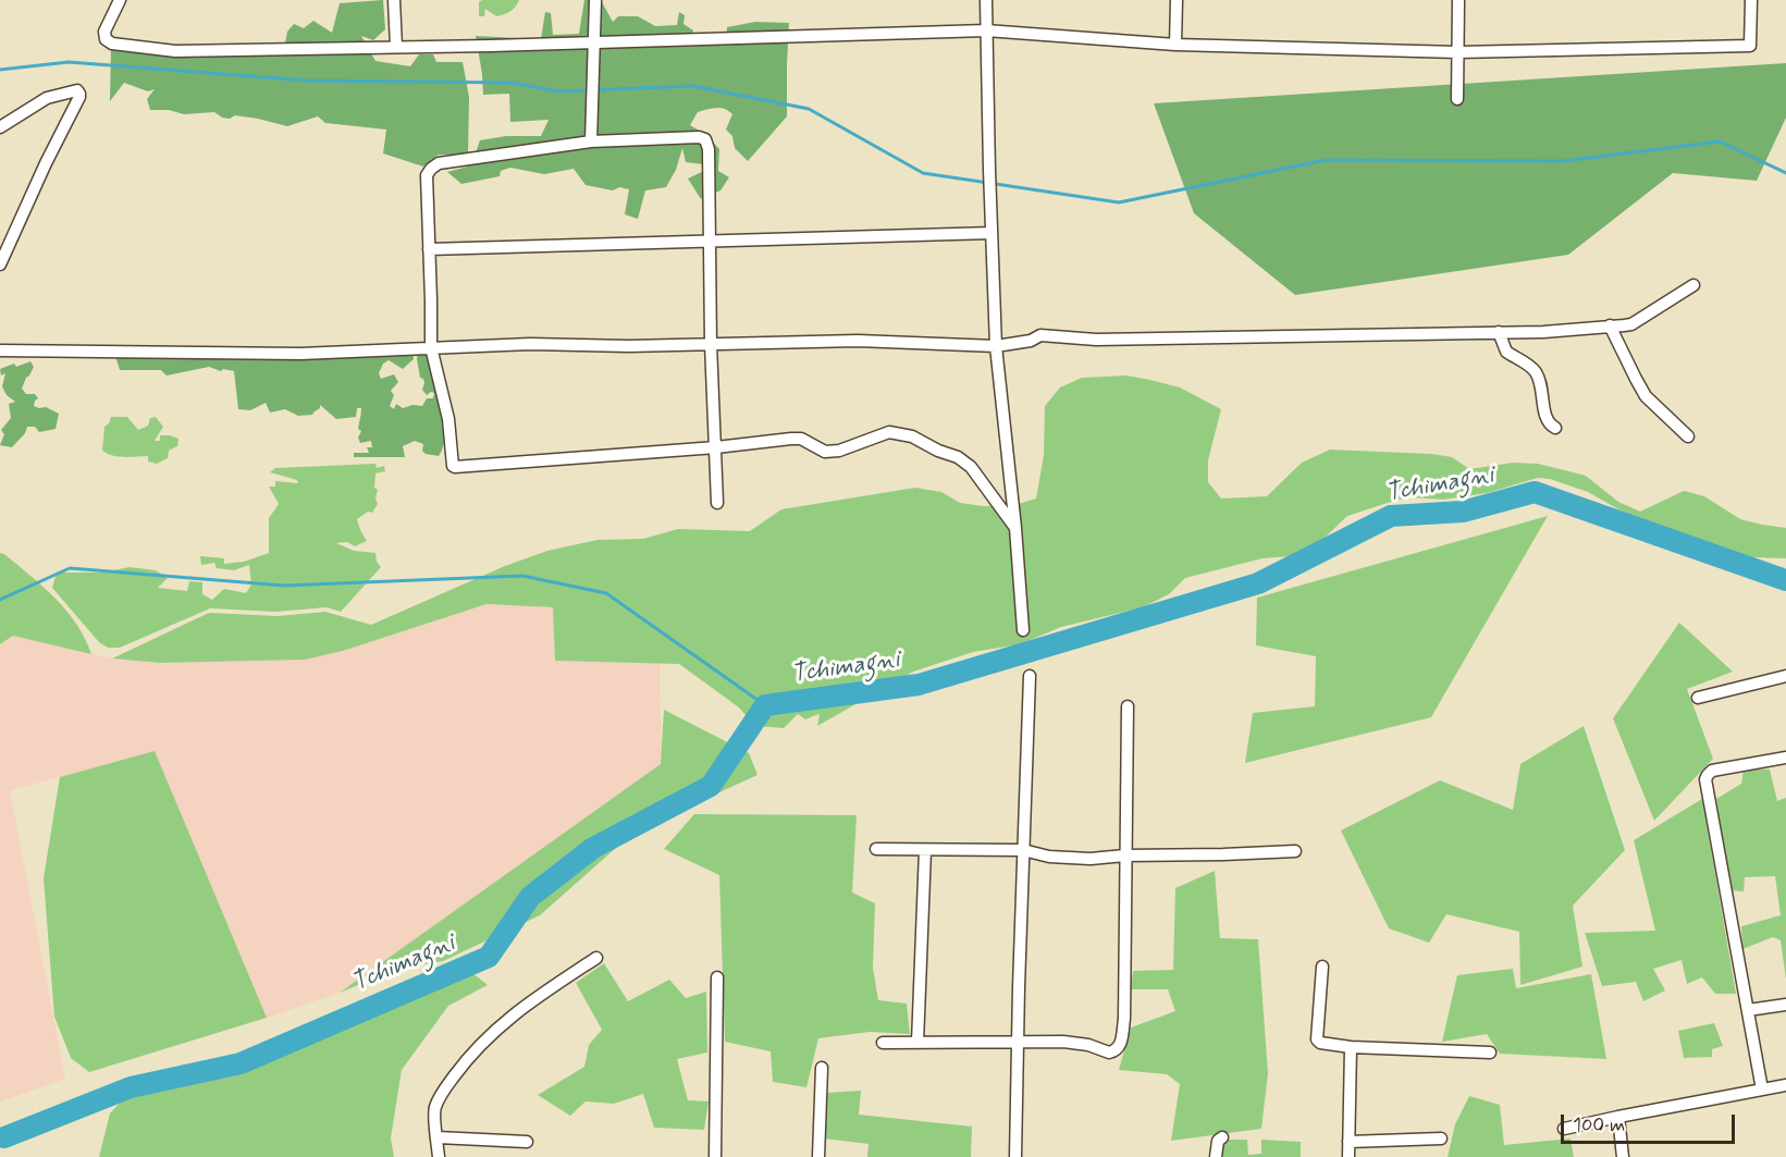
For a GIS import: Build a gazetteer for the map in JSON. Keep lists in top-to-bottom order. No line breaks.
{"water":["Tchimagni"],"scale_bar":"100 m"}
